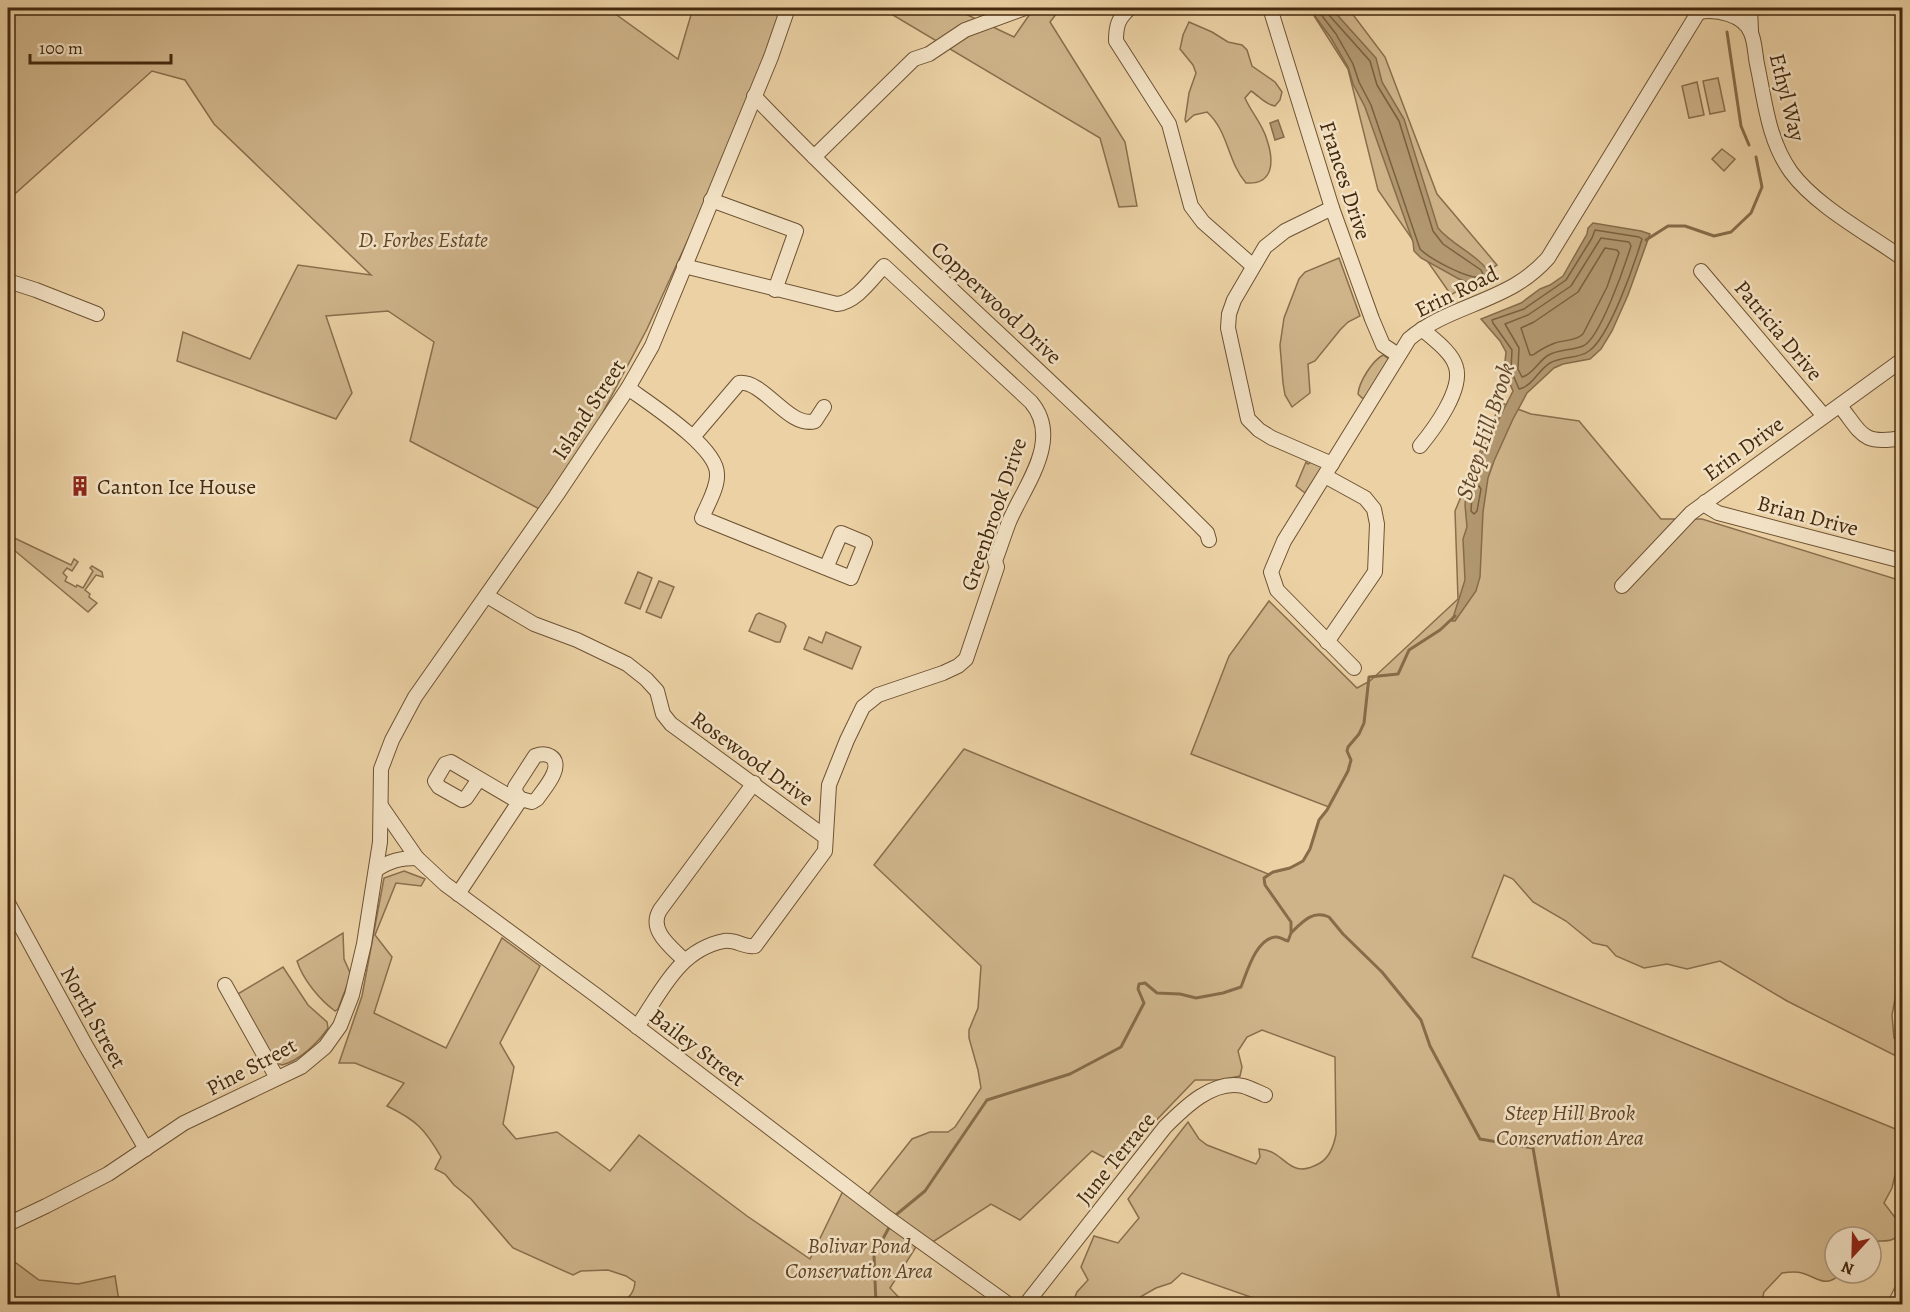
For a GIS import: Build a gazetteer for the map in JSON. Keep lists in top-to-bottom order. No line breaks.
{"streets":{"street":["Ethyl Way","Frances Drive","Erin Road","Copperwood Drive","Patricia Drive","Island Street","Erin Drive","Greenbrook Drive","Brian Drive","Rosewood Drive","North Street","Bailey Street","Pine Street","June Terrace"]},"crossings":[["Ethyl Way","Erin Road"],["Frances Drive","Erin Road"],["Copperwood Drive","Island Street"],["Patricia Drive","Erin Drive"],["Island Street","Greenbrook Drive"],["Island Street","Rosewood Drive"],["Island Street","Bailey Street"],["Island Street","Pine Street"],["Erin Drive","Brian Drive"],["Greenbrook Drive","Rosewood Drive"],["Greenbrook Drive","Bailey Street"],["North Street","Pine Street"],["Bailey Street","Pine Street"]],"water":["Steep Hill Brook"],"parks":["D. Forbes Estate","Steep Hill Brook Conservation Area","Bolivar Pond Conservation Area"],"places":{"building":["Canton Ice House"]},"scale_bar":"100 m","north":"bottom"}
